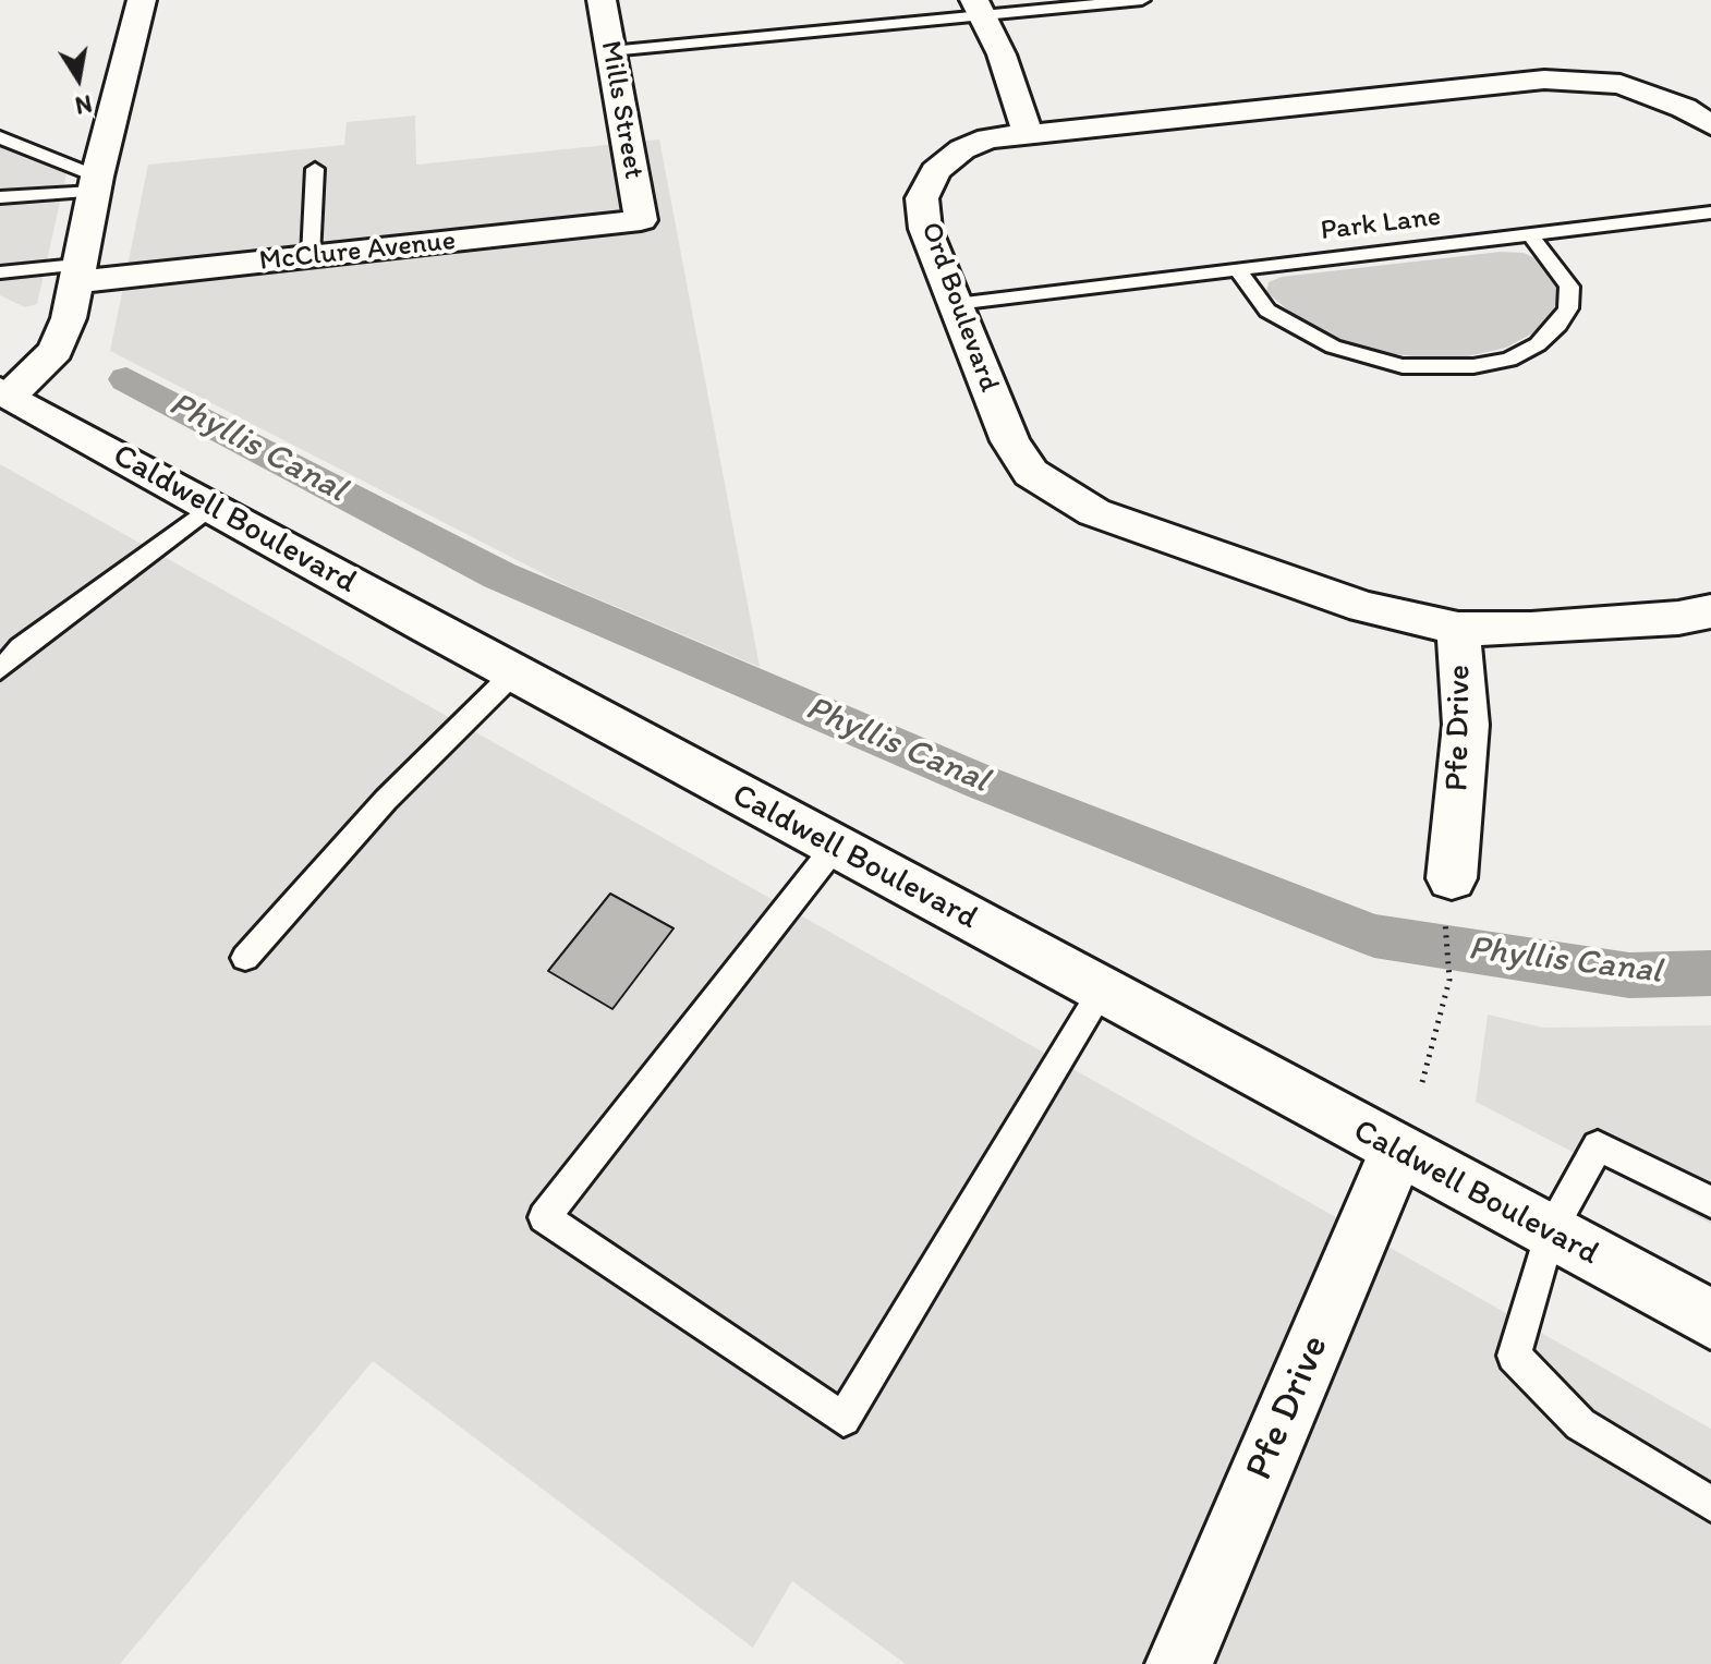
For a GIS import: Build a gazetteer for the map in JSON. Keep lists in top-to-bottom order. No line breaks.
{"streets":{"street":["Mills Street","McClure Avenue","Ord Boulevard","Caldwell Boulevard","Pfe Drive"],"lane":["Park Lane"]},"crossings":[["Mills Street","McClure Avenue"],["Park Lane","Ord Boulevard"],["Ord Boulevard","Pfe Drive"],["Caldwell Boulevard","Pfe Drive"]],"water":["Phyllis Canal"],"north":"bottom"}
